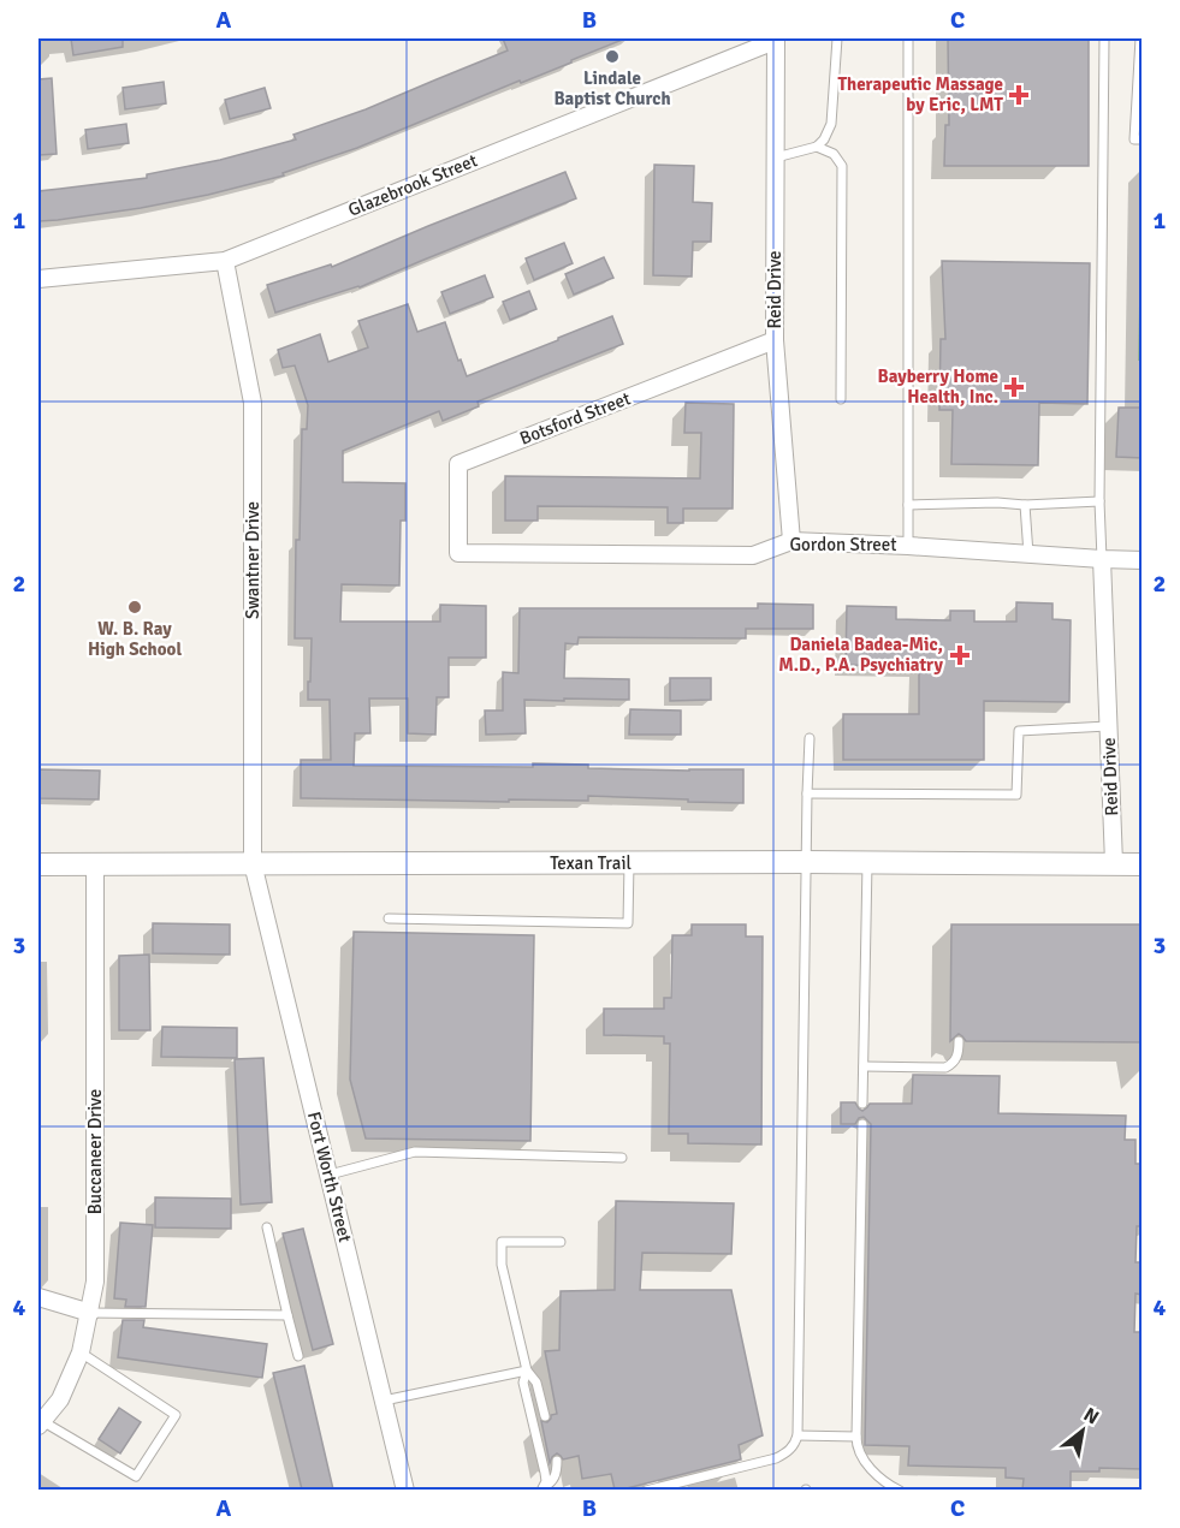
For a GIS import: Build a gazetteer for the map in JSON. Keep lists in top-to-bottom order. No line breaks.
{"streets":{"street":["Glazebrook Street","Reid Drive","Botsford Street","Gordon Street","Swantner Drive","Texan Trail","Buccaneer Drive","Fort Worth Street"]},"crossings":[["Glazebrook Street","Reid Drive"],["Glazebrook Street","Swantner Drive"],["Reid Drive","Botsford Street"],["Reid Drive","Gordon Street"],["Reid Drive","Texan Trail"],["Botsford Street","Gordon Street"],["Swantner Drive","Texan Trail"],["Swantner Drive","Fort Worth Street"],["Texan Trail","Buccaneer Drive"],["Texan Trail","Fort Worth Street"]],"places":{"other":["Lindale Baptist Church","W. B. Ray High School"],"health":["Therapeutic Massage by Eric, LMT","Bayberry Home Health, Inc.","Daniela Badea-Mic, M.D., P.A. Psychiatry"]},"north":"top right","grid":{"columns":["A","B","C"],"rows":["1","2","3","4"]}}
